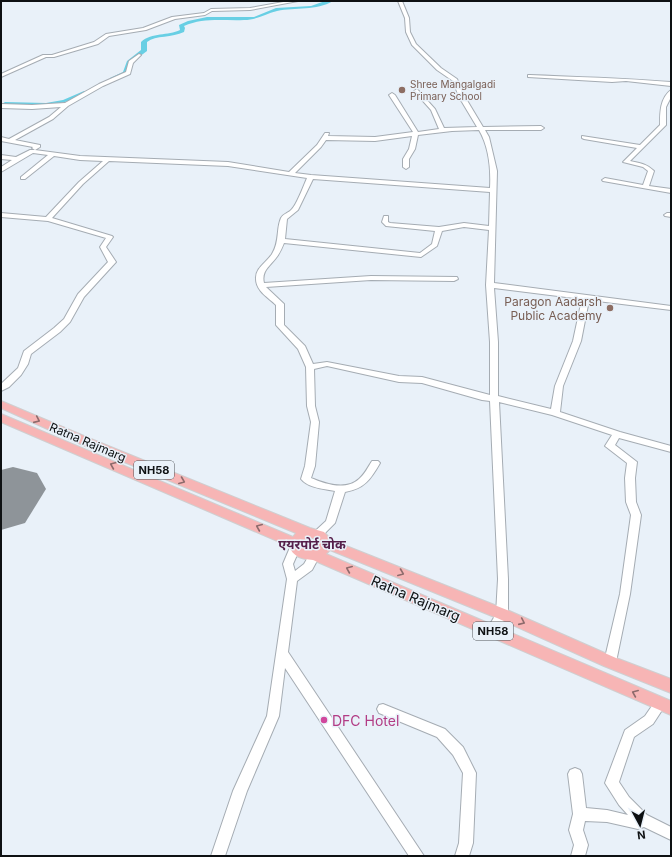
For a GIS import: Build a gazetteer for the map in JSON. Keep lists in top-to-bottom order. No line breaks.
{"streets":{"main road":["Ratna Rajmarg","NH58"]},"districts":["एयरपोर्ट चोक"],"places":["Shree Mangalgadi Primary School","Paragon Aadarsh Public Academy","DFC Hotel"],"north":"bottom"}
